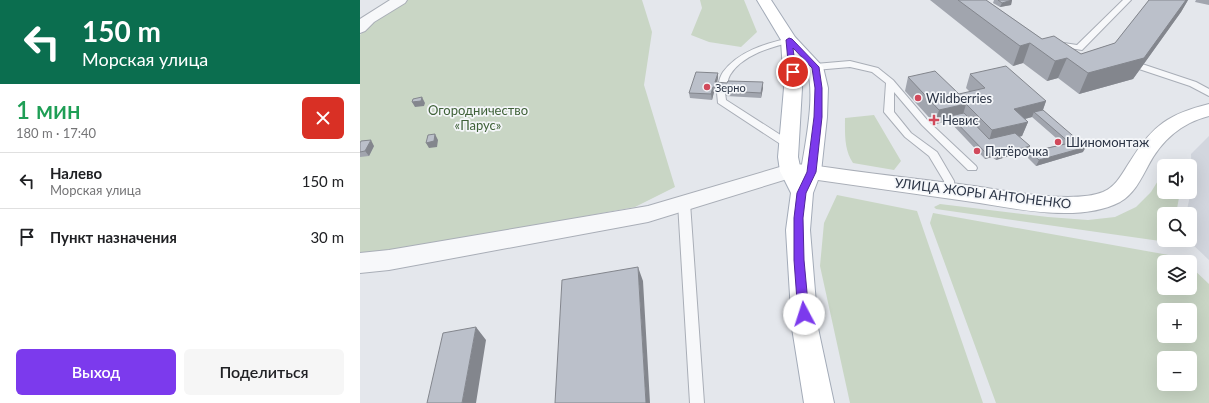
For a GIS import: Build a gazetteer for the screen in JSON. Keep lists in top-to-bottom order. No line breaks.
{"streets":{"main road":["УЛИЦА ЖОРЫ АНТОНЕНКО"]},"parks":["Огородничество «Парус»"],"places":{"other":["Зерно","Wildberries","Шиномонтаж","Пятёрочка"],"health":["Невис"]},"page":{"turn":["150 m","Морская улица"],"heading":["1 мин","180 m · 17:40"],"list":[{"name":"Налево","note":"Морская улица","value":"150 m"},{"name":"Пункт назначения","value":"30 m"}],"map_buttons":["+","−"],"buttons":["Выход","Поделиться"]}}
